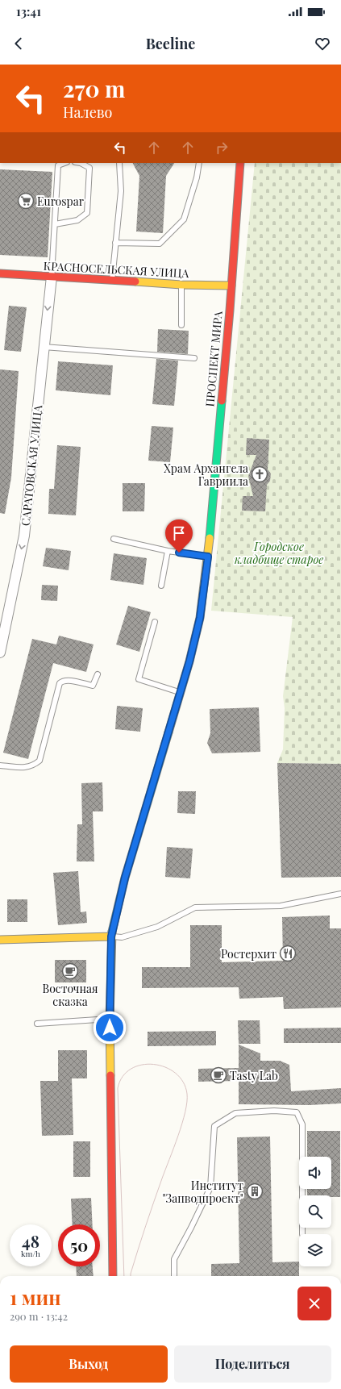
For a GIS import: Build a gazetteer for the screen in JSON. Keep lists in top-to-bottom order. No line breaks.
{"streets":{"main road":["КРАСНОСЕЛЬСКАЯ УЛИЦА","ПРОСПЕКТ МИРА"],"street":["САРАТОВСКАЯ УЛИЦА"]},"crossings":[["КРАСНОСЕЛЬСКАЯ УЛИЦА","ПРОСПЕКТ МИРА"],["КРАСНОСЕЛЬСКАЯ УЛИЦА","САРАТОВСКАЯ УЛИЦА"]],"one_way":["САРАТОВСКАЯ УЛИЦА"],"parks":["Городское кладбище старое"],"places":{"supermarket":["Eurospar"],"church":["Храм Архангела Гавриила"],"restaurant":["Ростерхит"],"cafe":["Восточная сказка","Tasty Lab"],"building":["Институт \"Запводпроект\""]},"page":{"status":"13:41","header":"Beeline","turn":["270 m","Налево"],"speed":"48 km/h","limit":"50","heading":["1 мин","290 m · 13:42"],"buttons":["Выход","Поделиться"]}}
